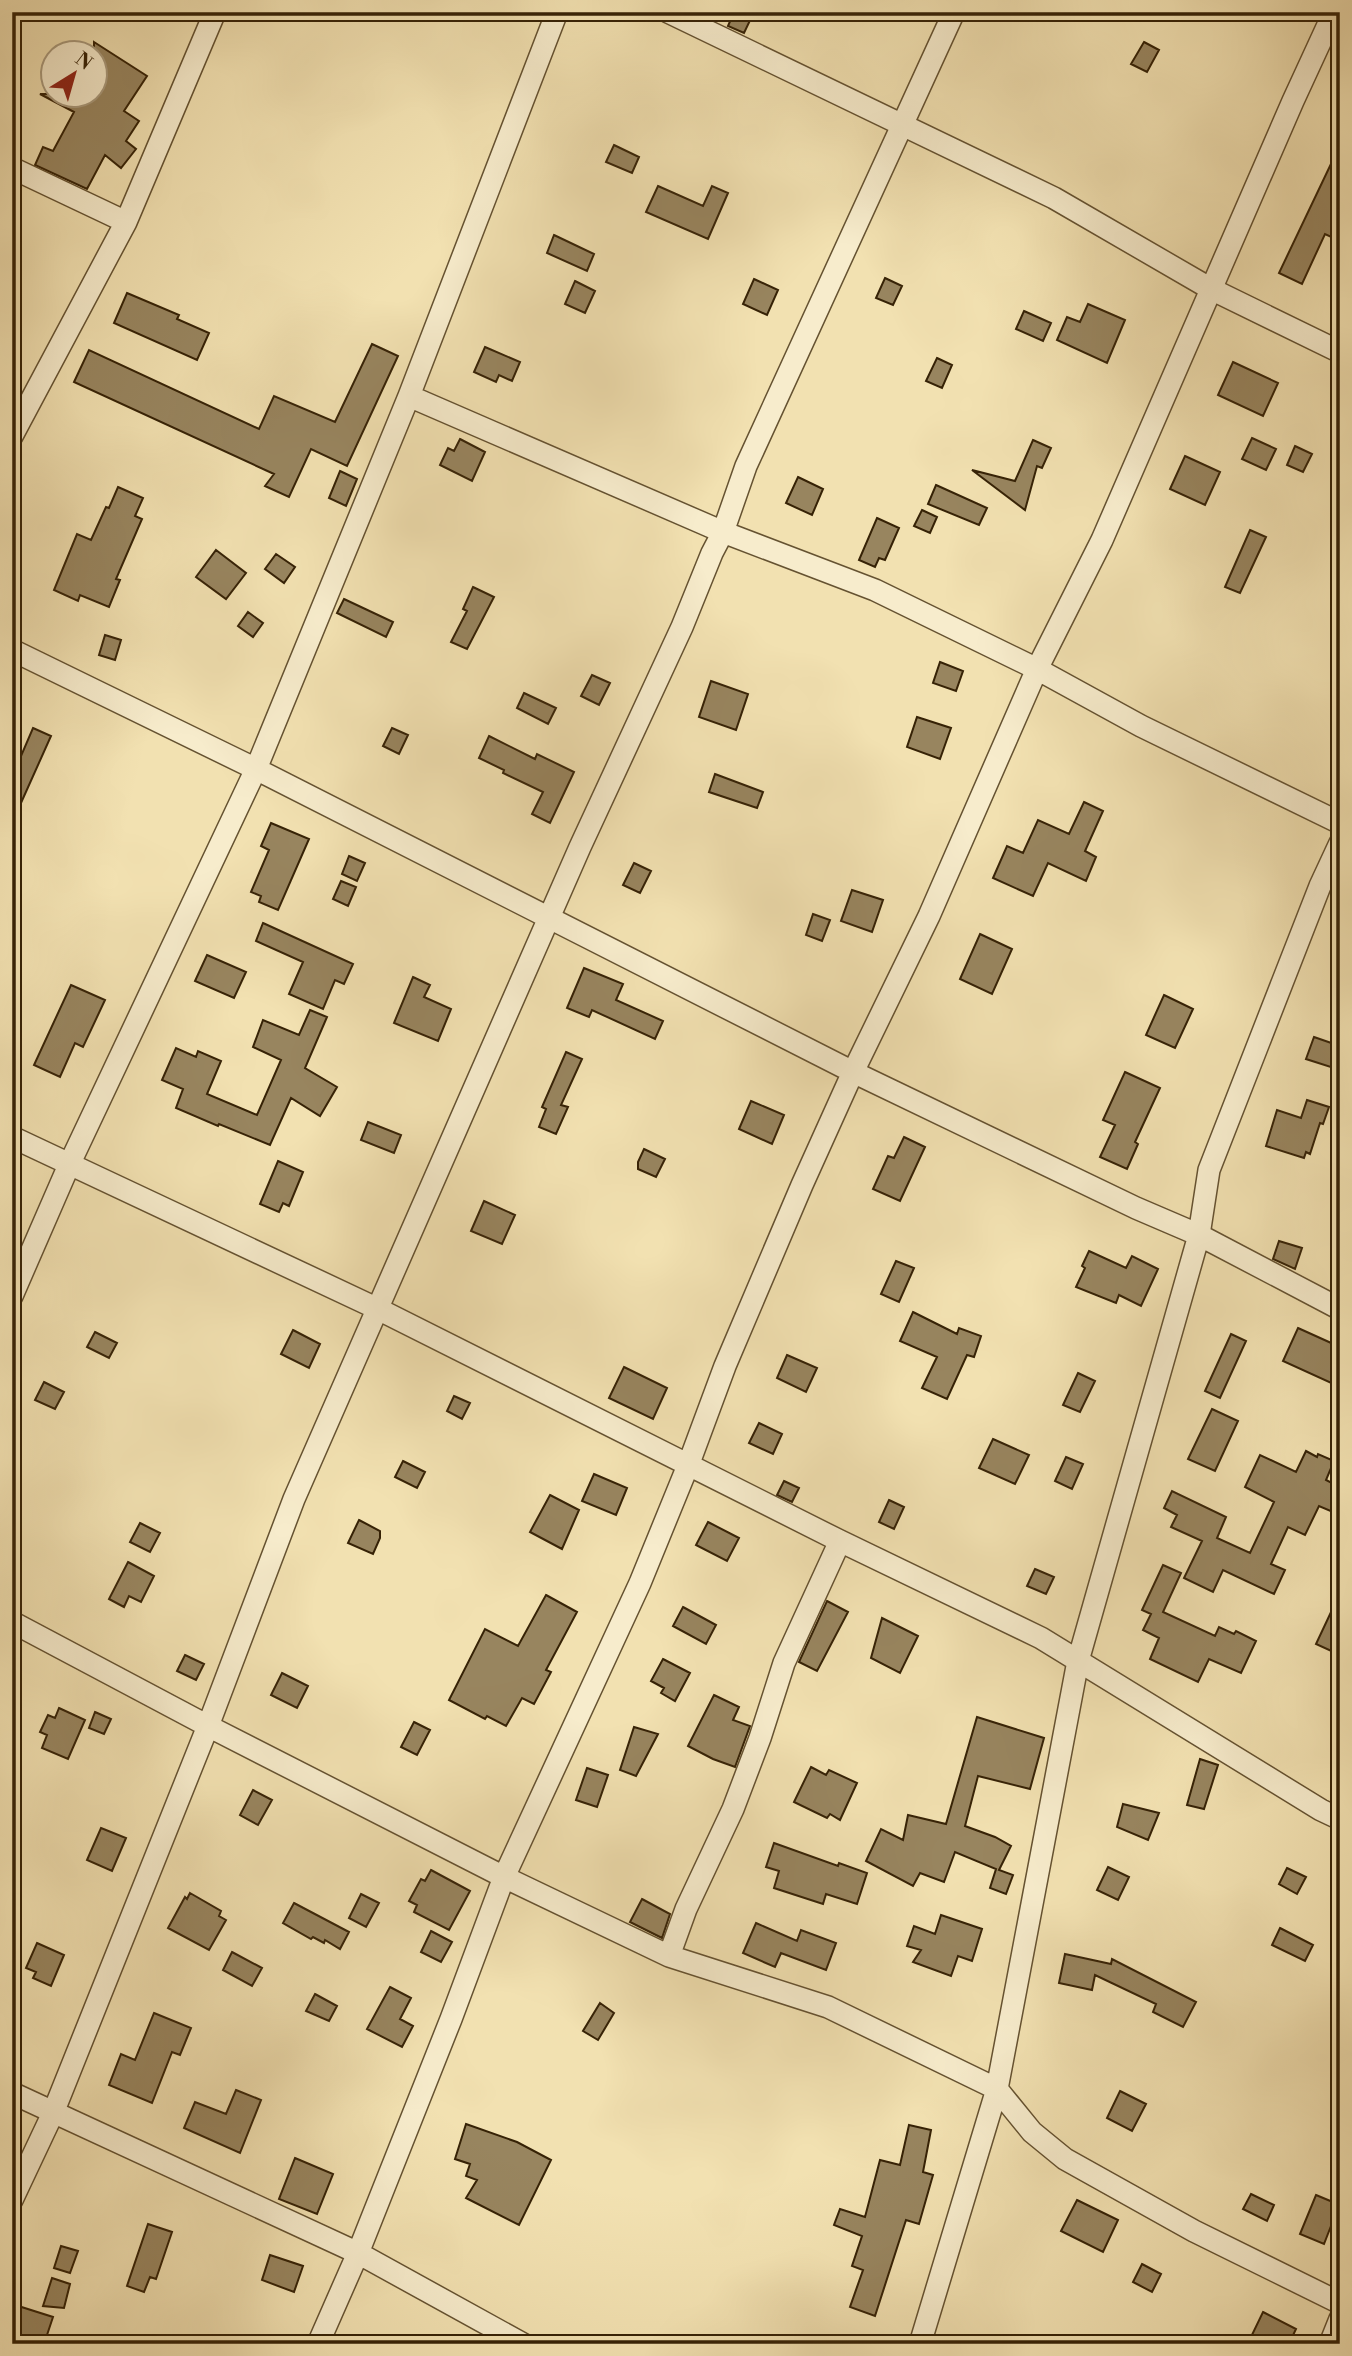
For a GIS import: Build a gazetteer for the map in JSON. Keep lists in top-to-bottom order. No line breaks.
{"north":"top right"}
